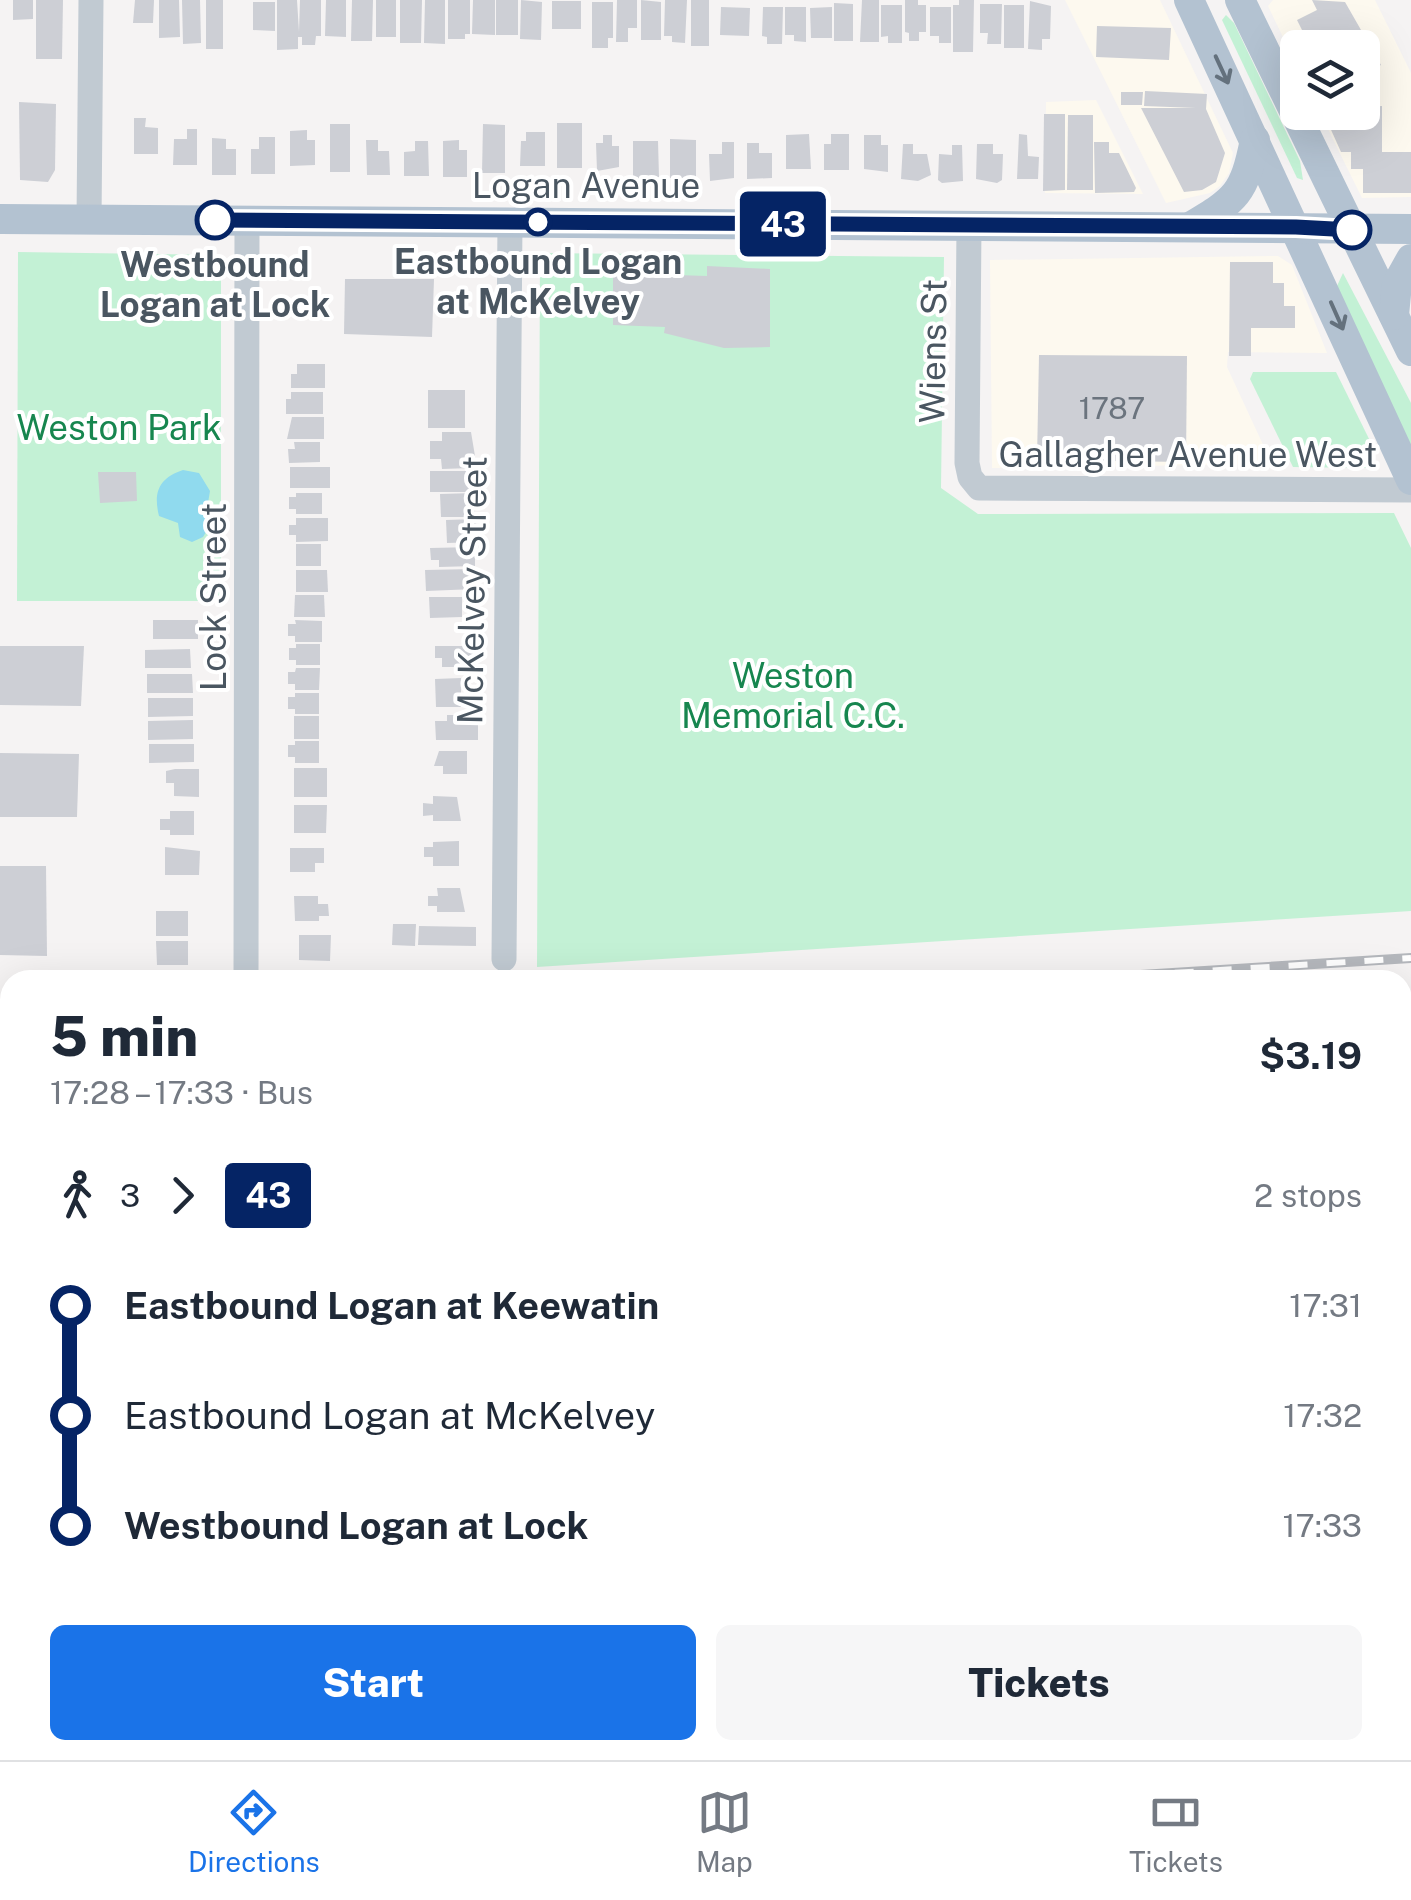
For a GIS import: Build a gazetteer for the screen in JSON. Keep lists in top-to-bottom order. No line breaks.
{"streets":{"main road":["Logan Avenue"],"street":["Wiens St","Gallagher Avenue West","McKelvey Street","Lock Street"]},"crossings":[["Logan Avenue","Wiens St"],["Logan Avenue","McKelvey Street"],["Logan Avenue","Lock Street"],["Wiens St","Gallagher Avenue West"]],"parks":["Weston Park","Weston Memorial C.C."],"places":["Westbound Logan at Lock","Eastbound Logan at McKelvey"],"lines":["bus line 43"],"house_numbers":["1787"],"page":{"on_map":"43","heading":["5 min","17:28 – 17:33 · Bus","$3.19"],"legs":["3","43","2 stops"],"list":[{"name":"Eastbound Logan at Keewatin","value":"17:31"},{"name":"Eastbound Logan at McKelvey","value":"17:32"},{"name":"Westbound Logan at Lock","value":"17:33"}],"buttons":["Start","Tickets"],"tabs":["Directions","Map","Tickets"]}}
